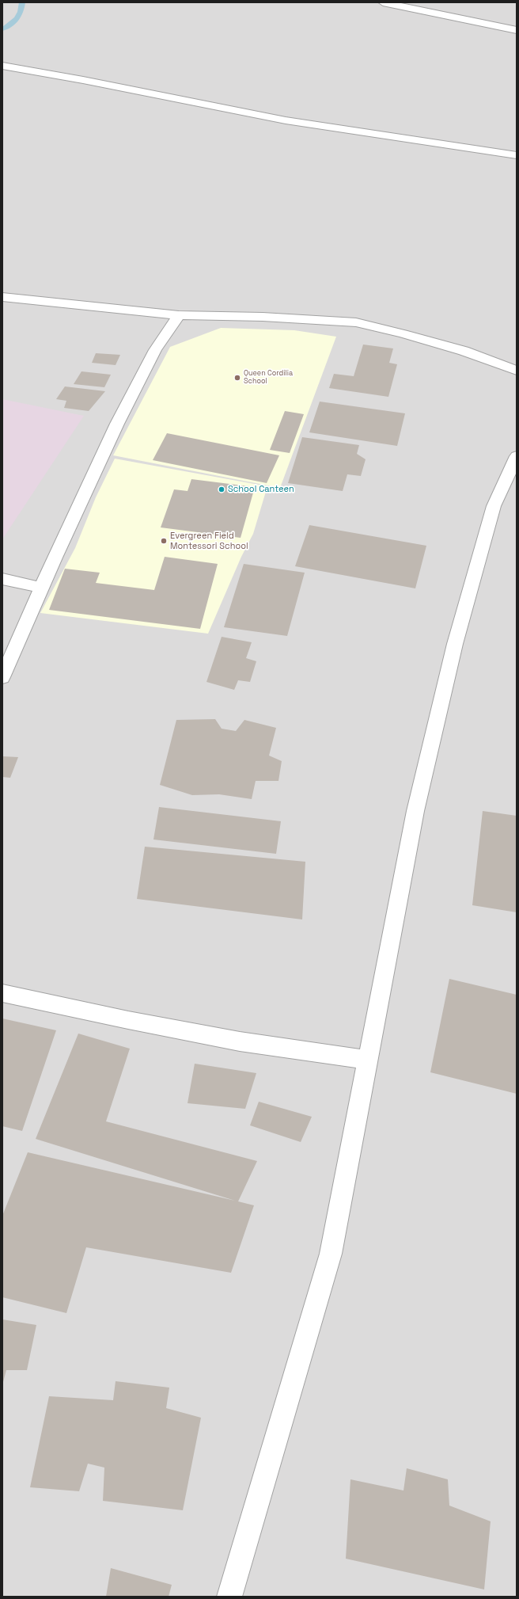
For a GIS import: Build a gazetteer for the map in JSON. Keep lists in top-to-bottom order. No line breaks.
{"places":["Queen Cordilia School","School Canteen","Evergreen Field Montessori School"]}
